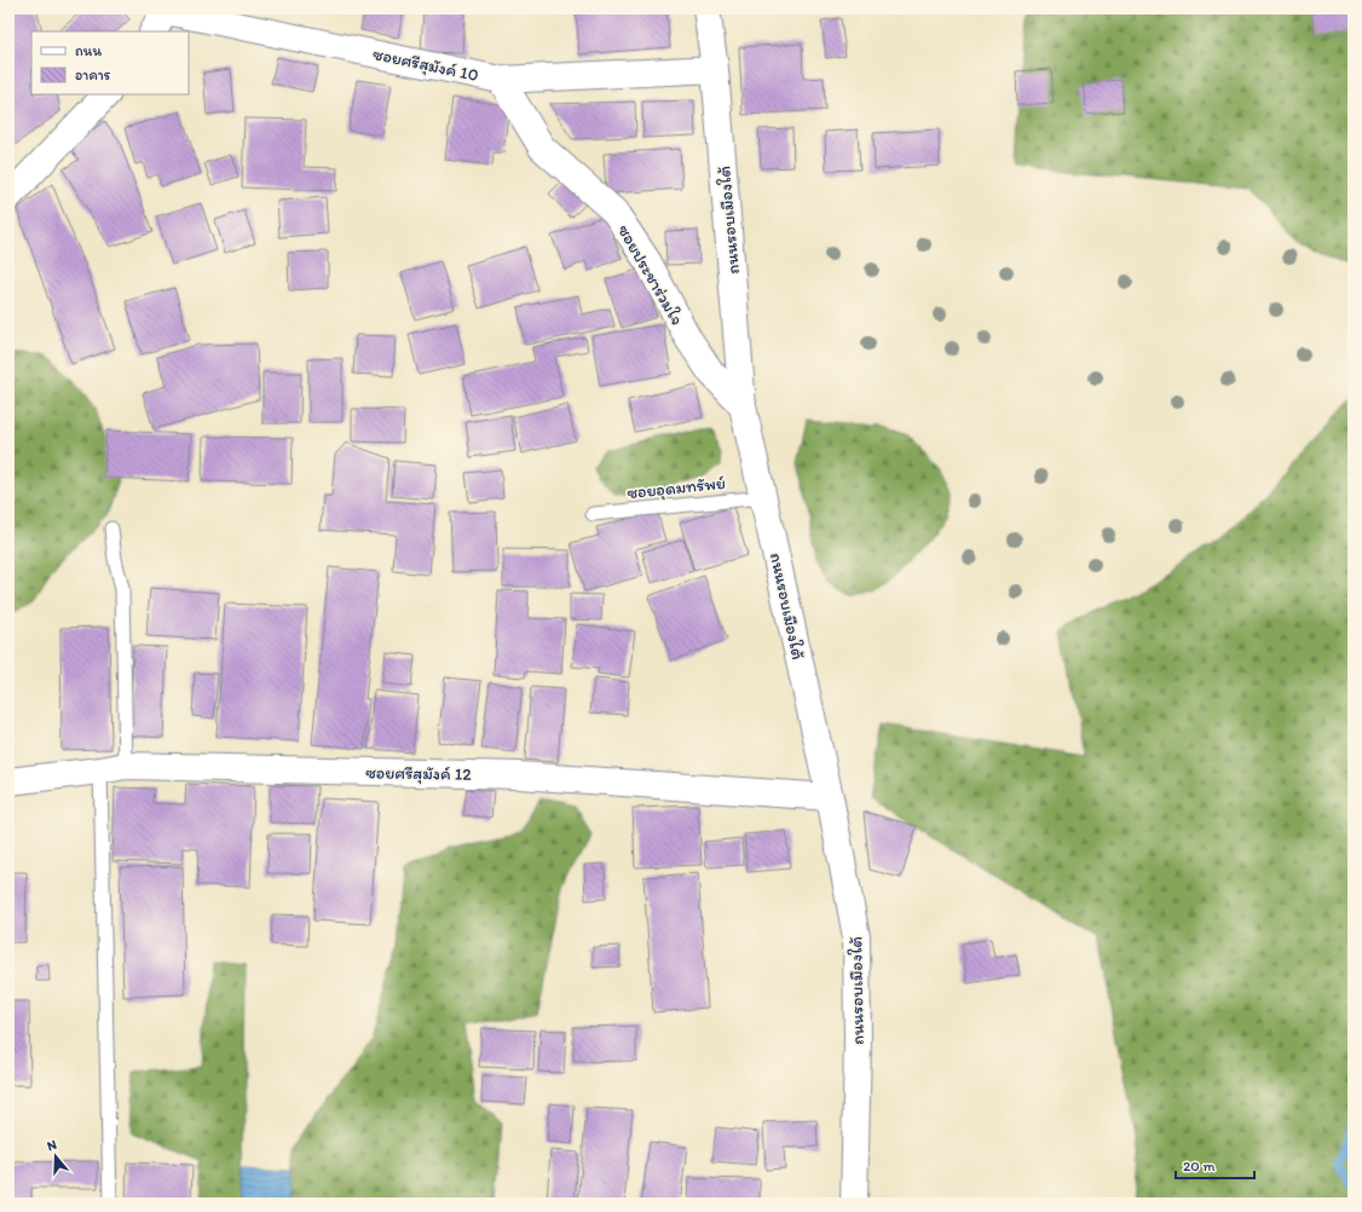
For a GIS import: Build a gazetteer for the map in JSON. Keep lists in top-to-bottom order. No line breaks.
{"streets":{"street":["ซอยศรีสุมังค์ 10","ถนนรอบเมืองใต้","ซอยประชาร่วมใจ","ซอยศรีสุมังค์ 12"],"lane":["ซอยอุดมทรัพย์"]},"crossings":[["ซอยศรีสุมังค์ 10","ถนนรอบเมืองใต้"],["ซอยศรีสุมังค์ 10","ซอยประชาร่วมใจ"],["ถนนรอบเมืองใต้","ซอยประชาร่วมใจ"],["ถนนรอบเมืองใต้","ซอยอุดมทรัพย์"],["ถนนรอบเมืองใต้","ซอยศรีสุมังค์ 12"]],"legend":["ถนน","อาคาร"],"scale_bar":"20 m","north":"top"}
